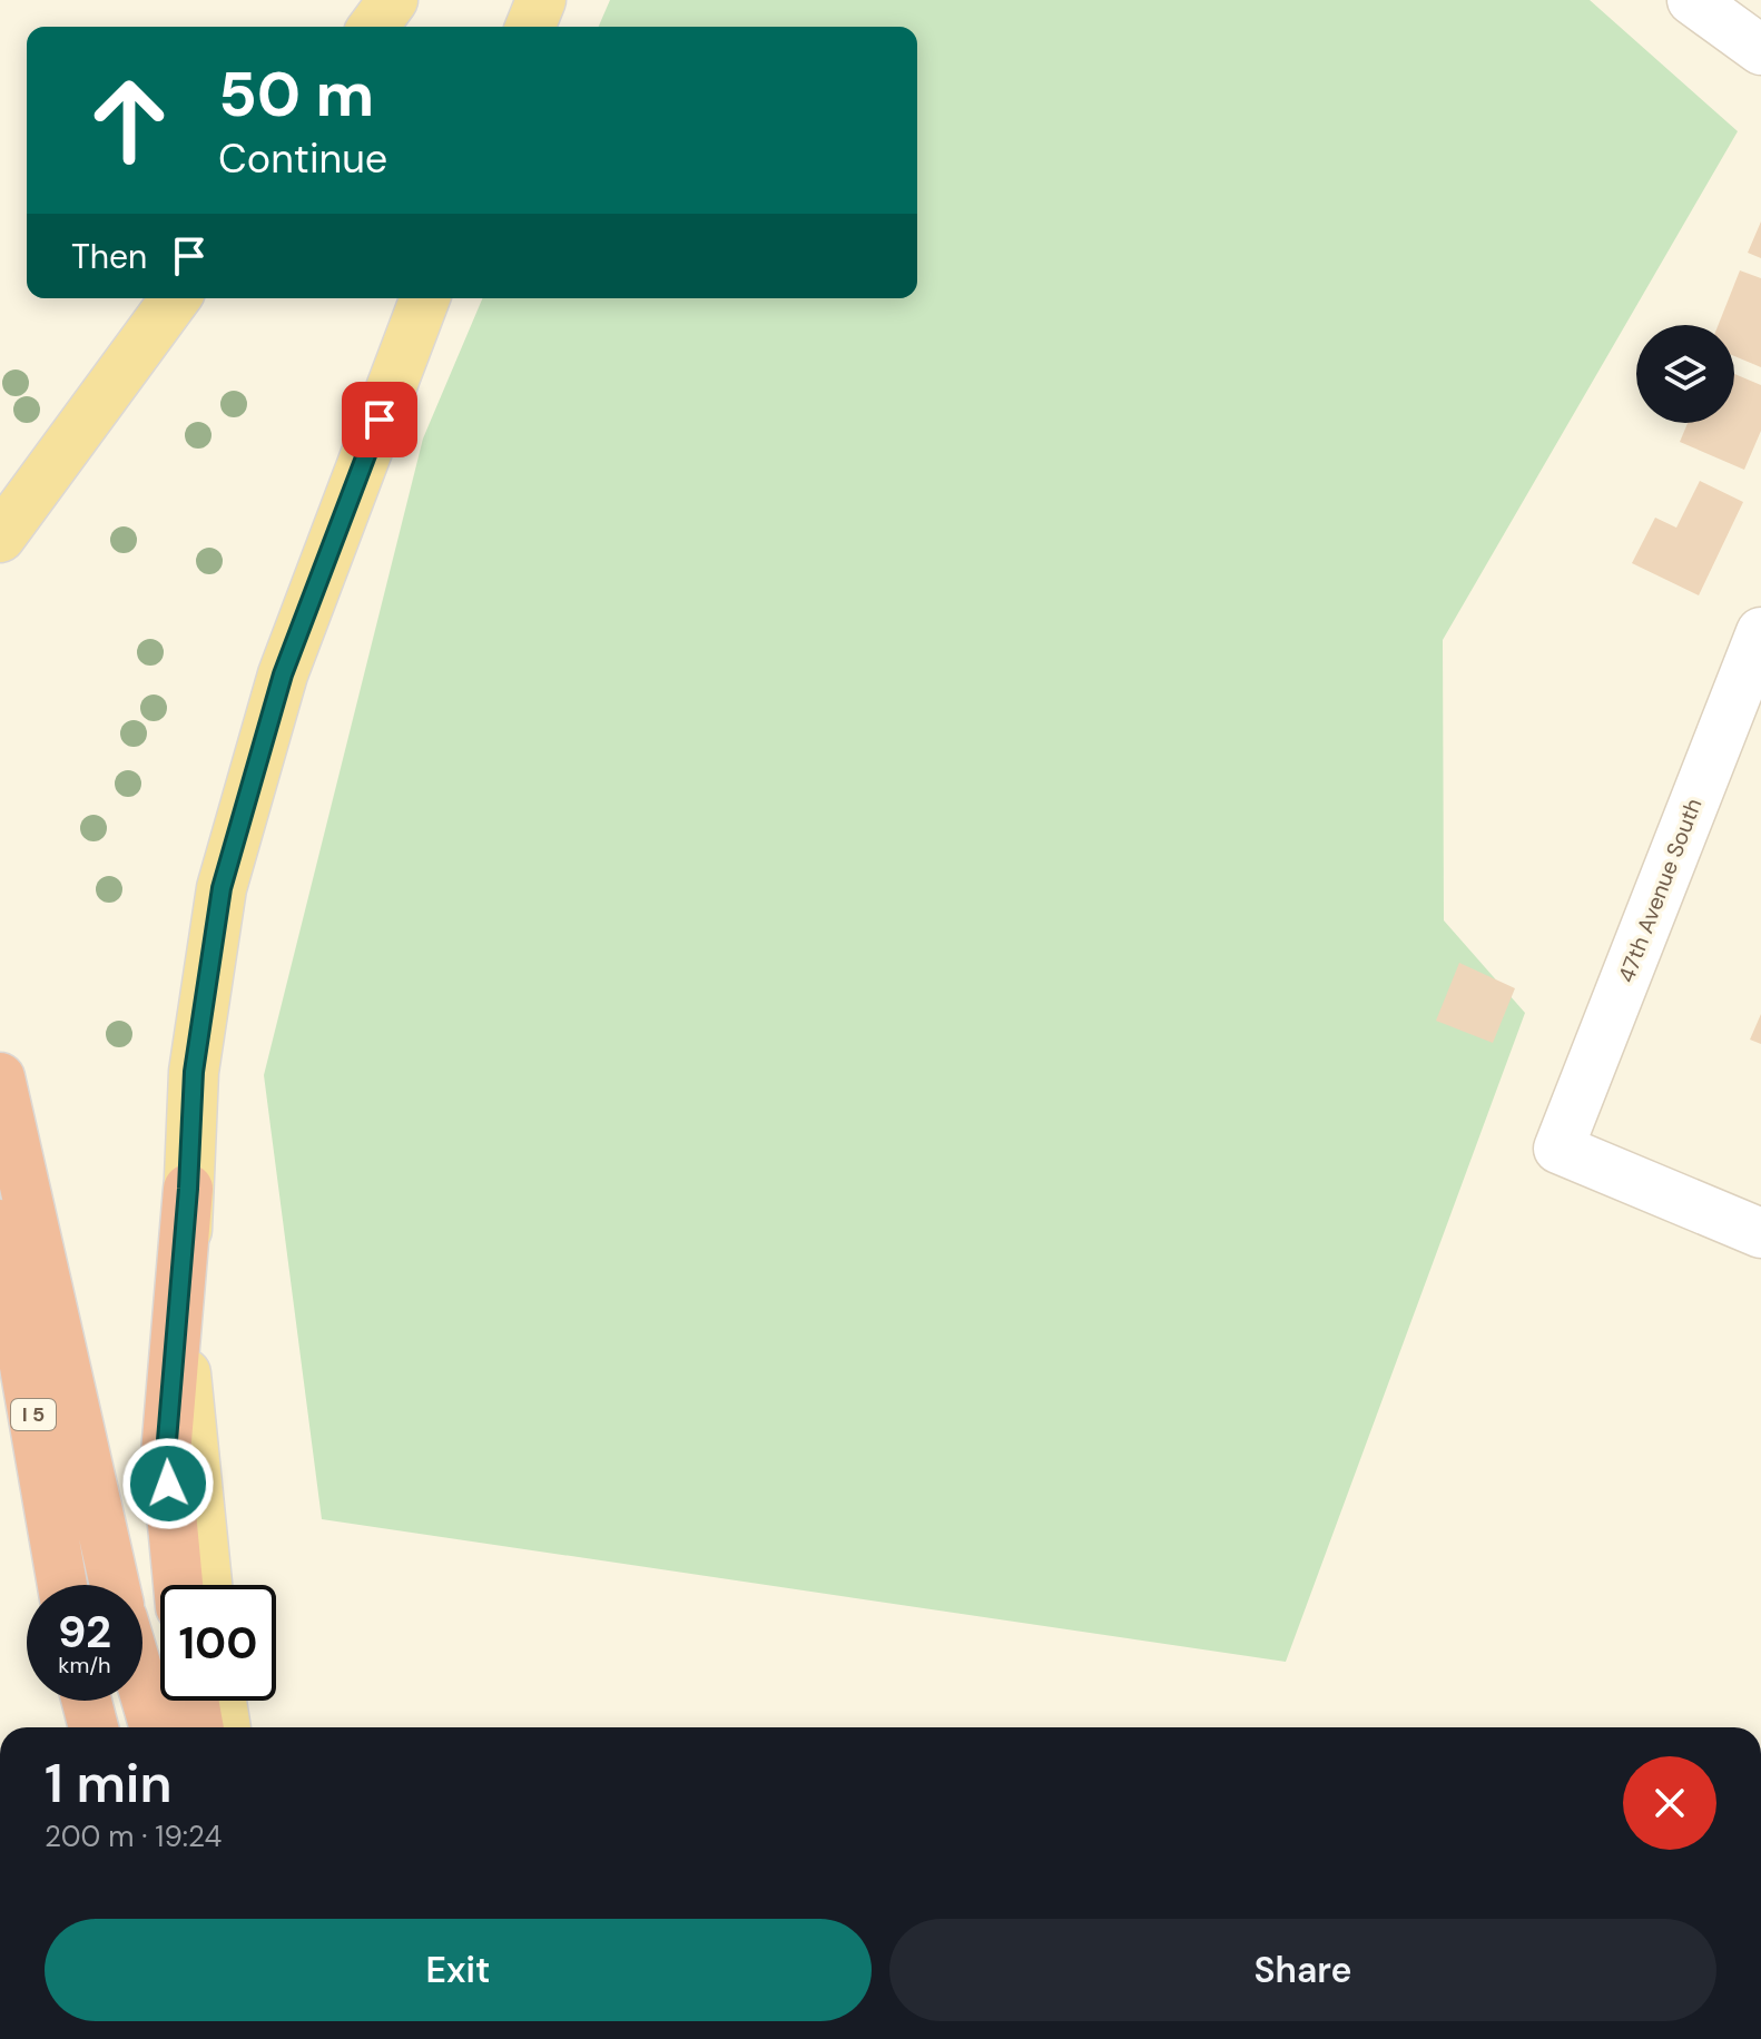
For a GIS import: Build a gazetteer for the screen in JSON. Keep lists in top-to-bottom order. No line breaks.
{"streets":{"highway":["I 5"],"street":["47th Avenue South"]},"page":{"turn":["50 m","Continue"],"then":"Then","speed":"92 km/h","limit":"100","heading":["1 min","200 m · 19:24"],"buttons":["Exit","Share"]}}
